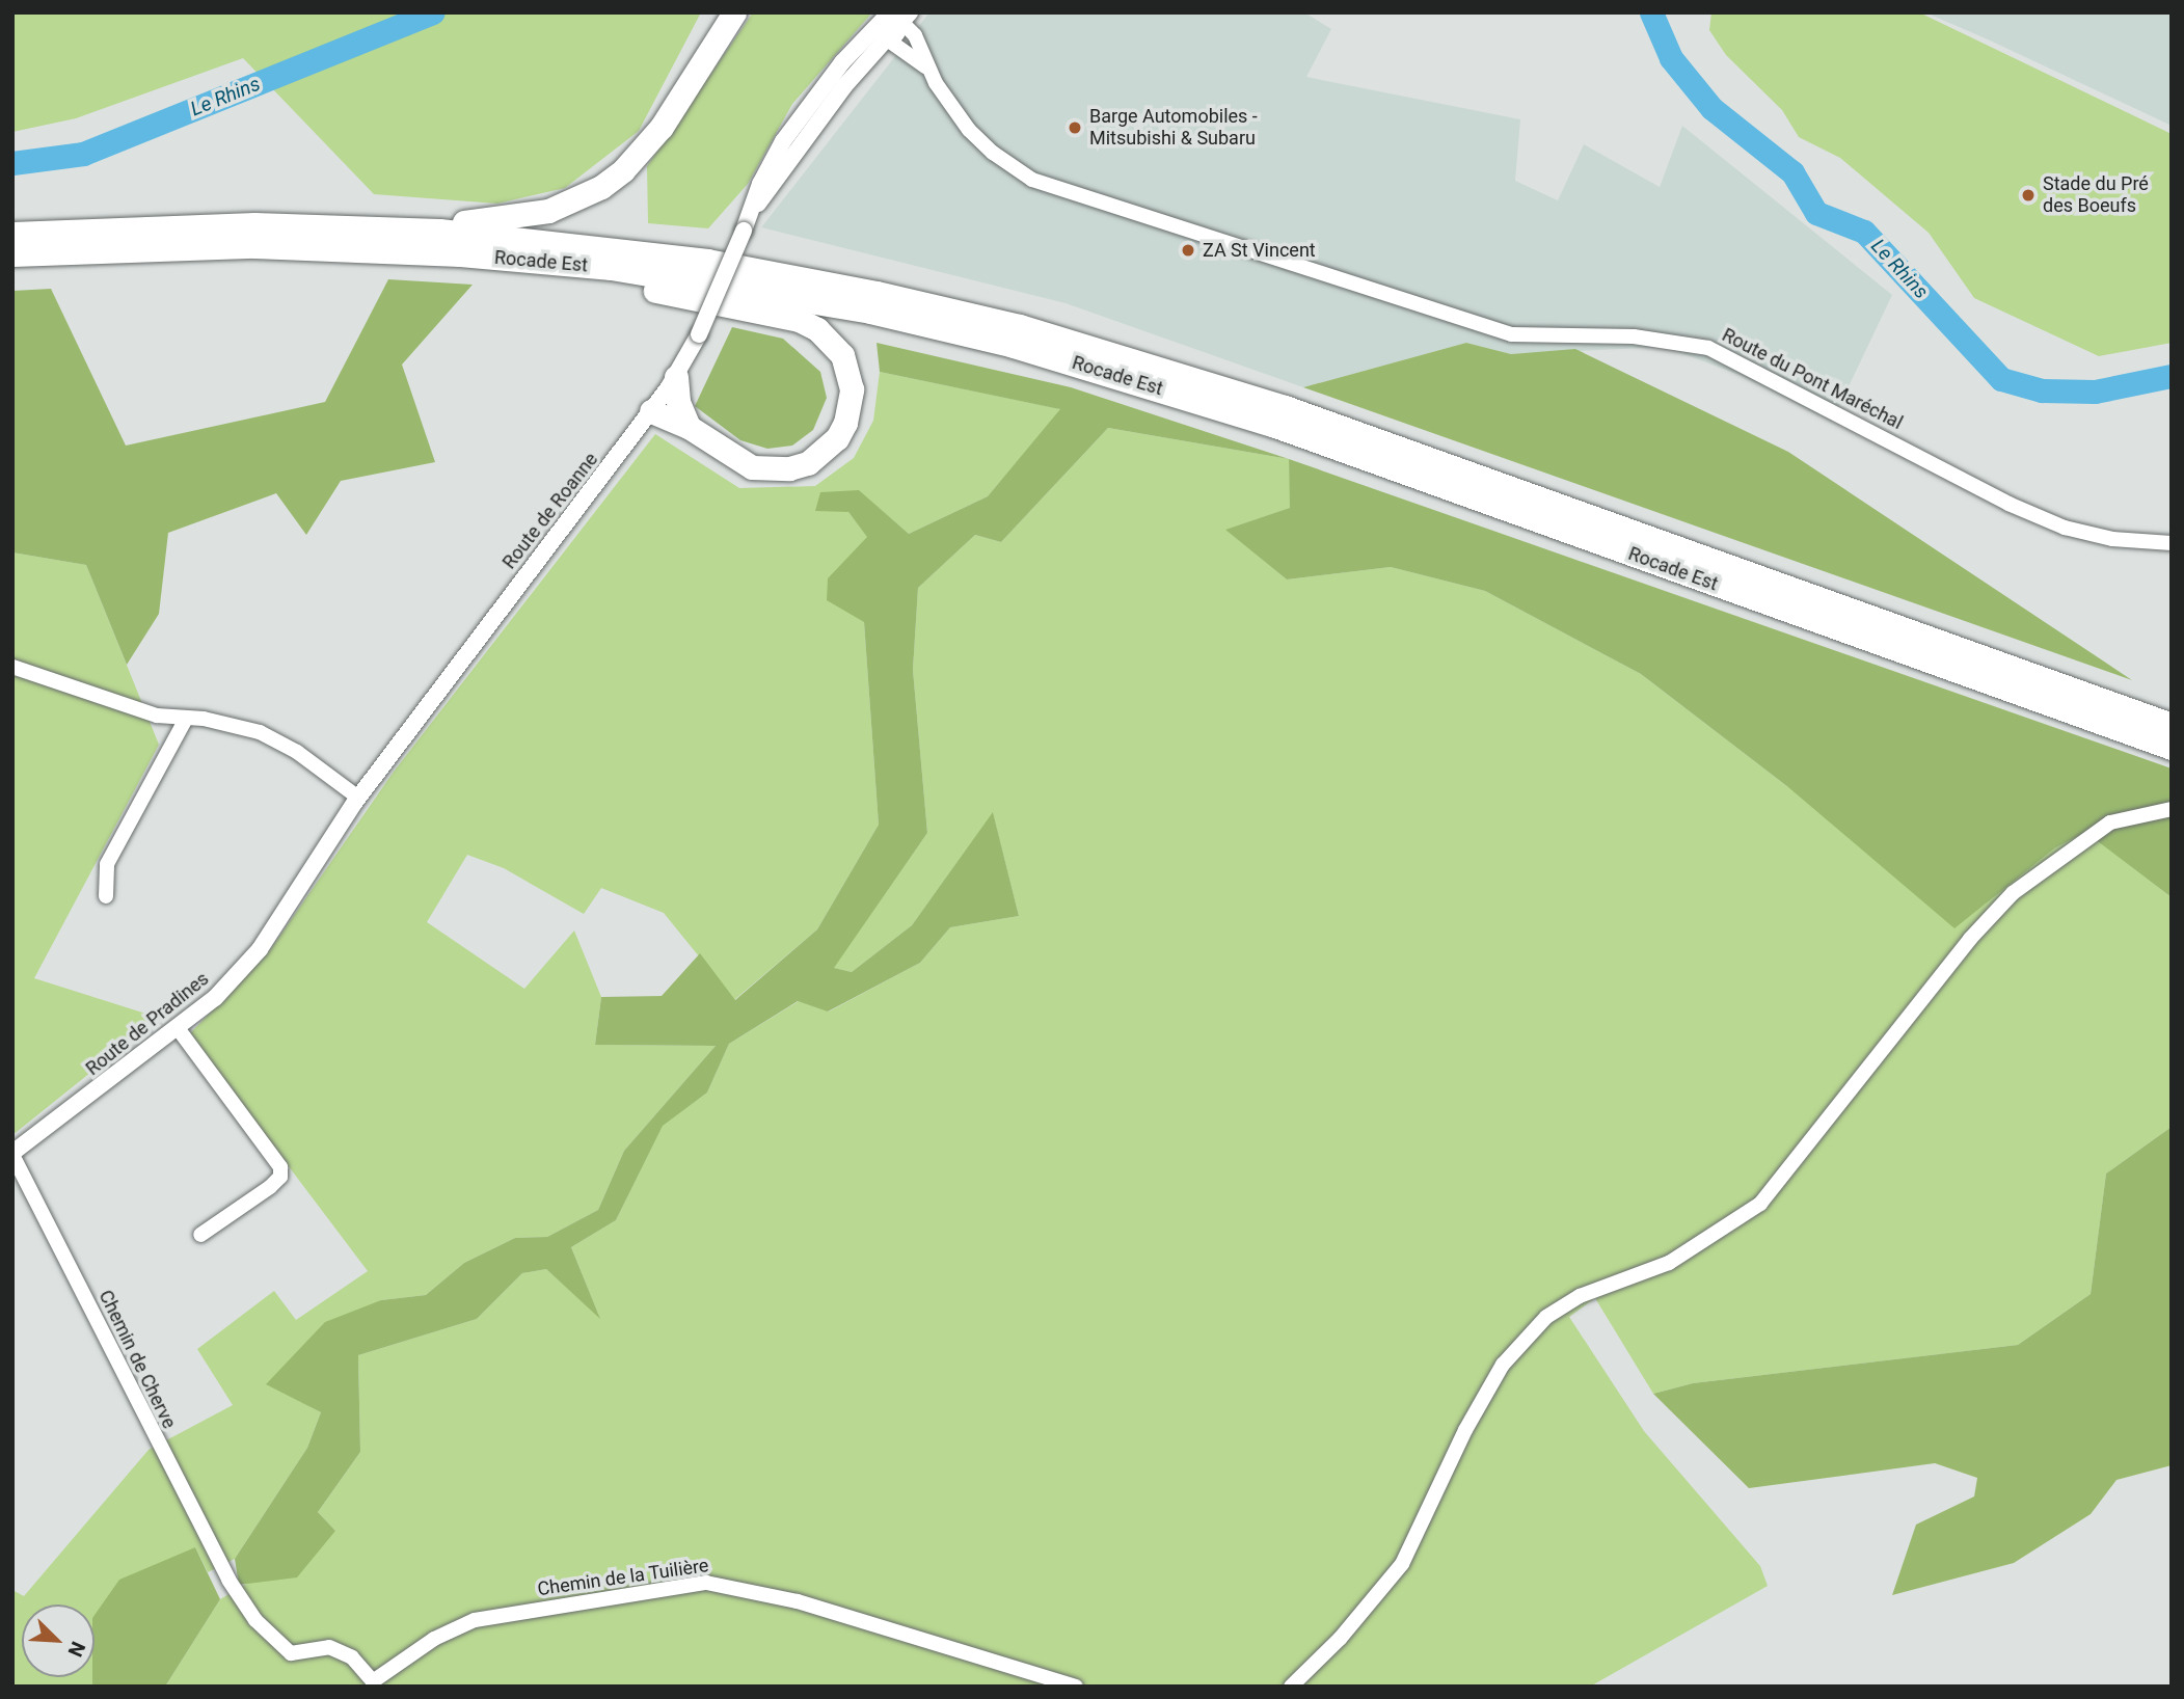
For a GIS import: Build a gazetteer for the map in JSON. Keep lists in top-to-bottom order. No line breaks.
{"streets":{"highway":["Rocade Est"],"street":["Route du Pont Maréchal","Route de Roanne","Route de Pradines","Chemin de Cherve","Chemin de la Tuilière"]},"crossings":[["Route du Pont Maréchal","Route de Roanne"],["Route de Roanne","Route de Pradines"],["Route de Pradines","Chemin de Cherve"],["Chemin de Cherve","Chemin de la Tuilière"]],"water":["Le Rhins"],"places":["Barge Automobiles - Mitsubishi & Subaru","Stade du Pré des Boeufs","ZA St Vincent"],"north":"bottom right"}
